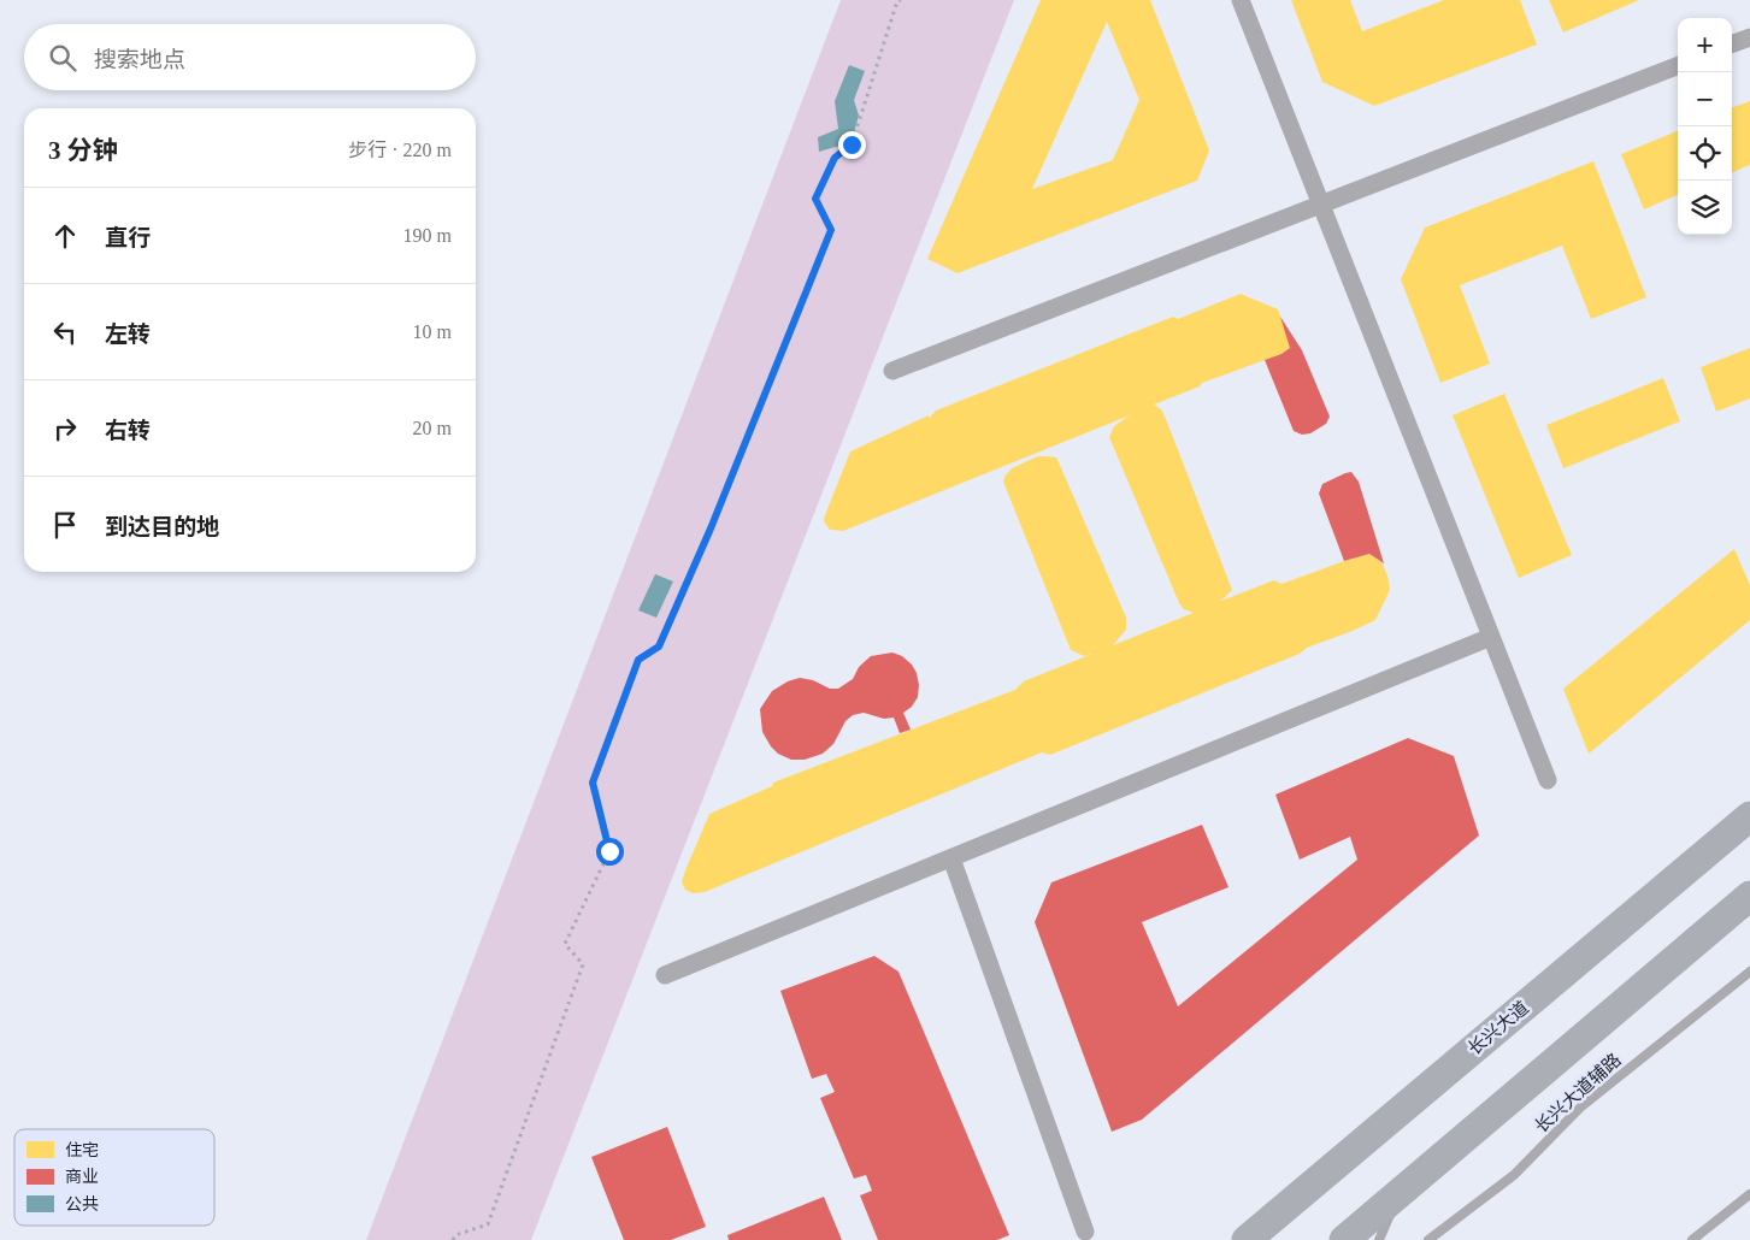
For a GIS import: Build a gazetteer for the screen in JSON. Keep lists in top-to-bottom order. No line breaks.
{"streets":{"main road":["长兴大道"],"lane":["长兴大道辅路"]},"legend":["住宅","商业","公共"],"page":{"map_buttons":["+","−"],"search":"搜索地点","heading":["3 分钟","步行 · 220 m"],"list":[["直行","190 m"],["左转","10 m"],["右转","20 m"],"到达目的地"]}}
